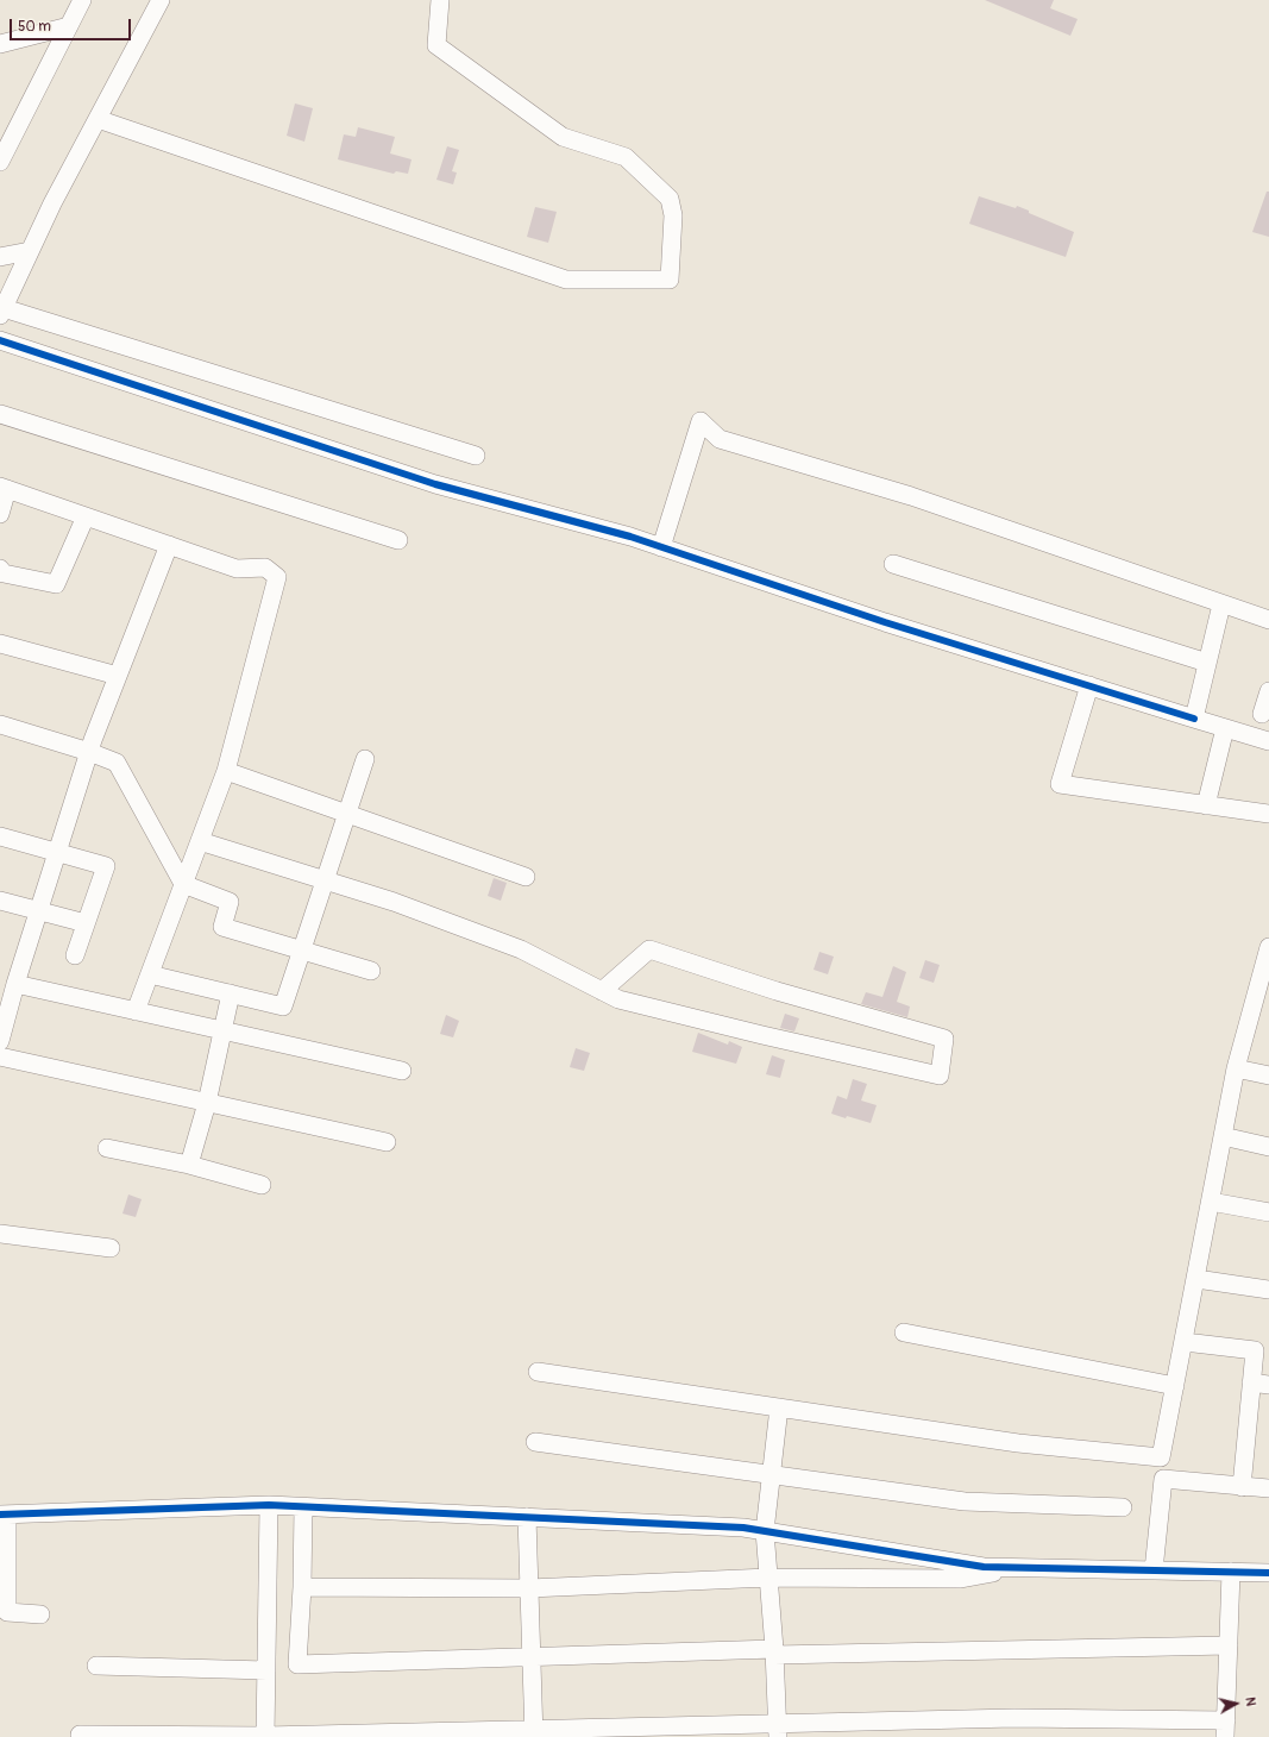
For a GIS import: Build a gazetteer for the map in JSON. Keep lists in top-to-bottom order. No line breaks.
{"scale_bar":"50 m","north":"right"}
